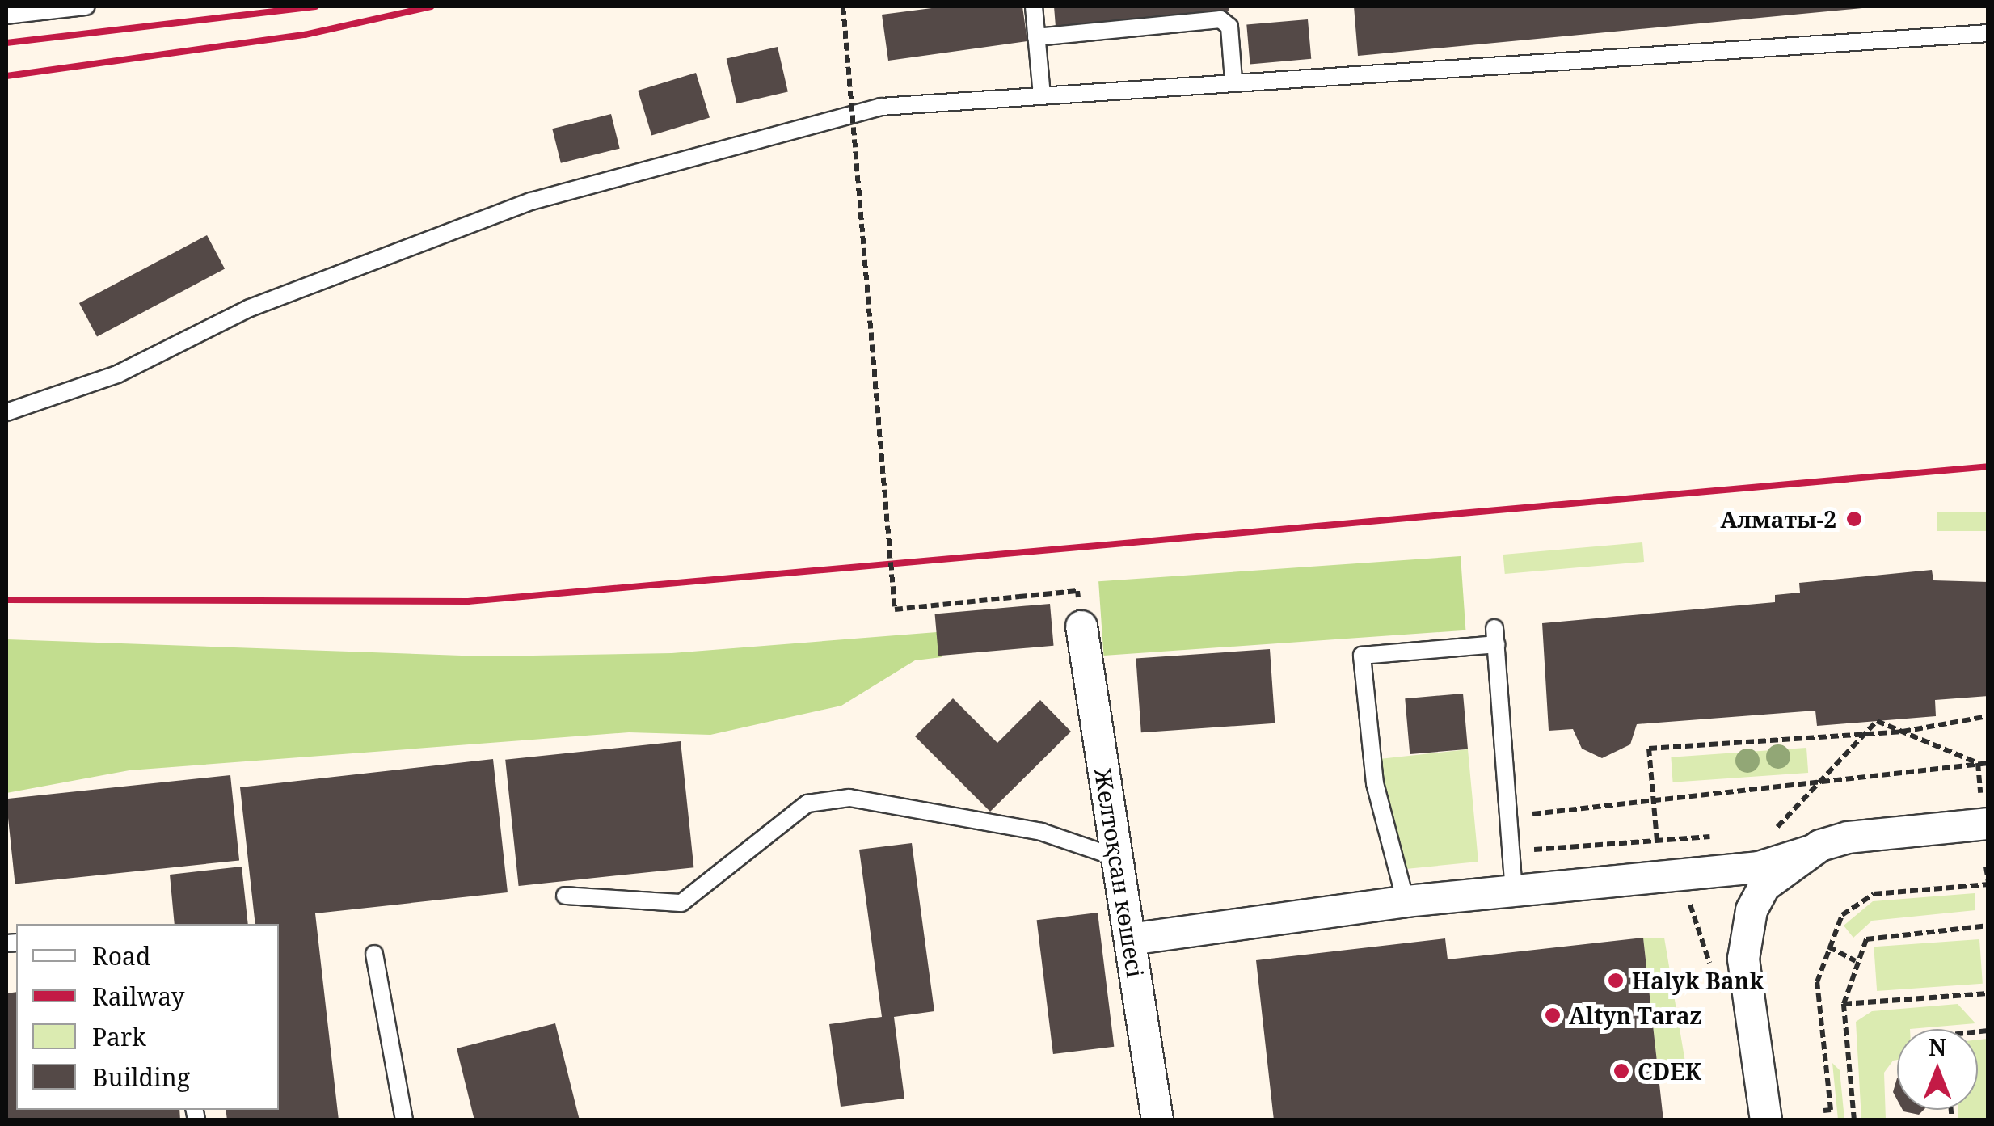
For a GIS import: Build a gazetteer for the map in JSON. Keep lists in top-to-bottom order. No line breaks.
{"streets":{"street":["Желтоқсан көшесі"]},"places":["Алматы-2","Halyk Bank","Altyn Taraz","CDEK"],"legend":["Road","Railway","Park","Building"],"north":"top"}
